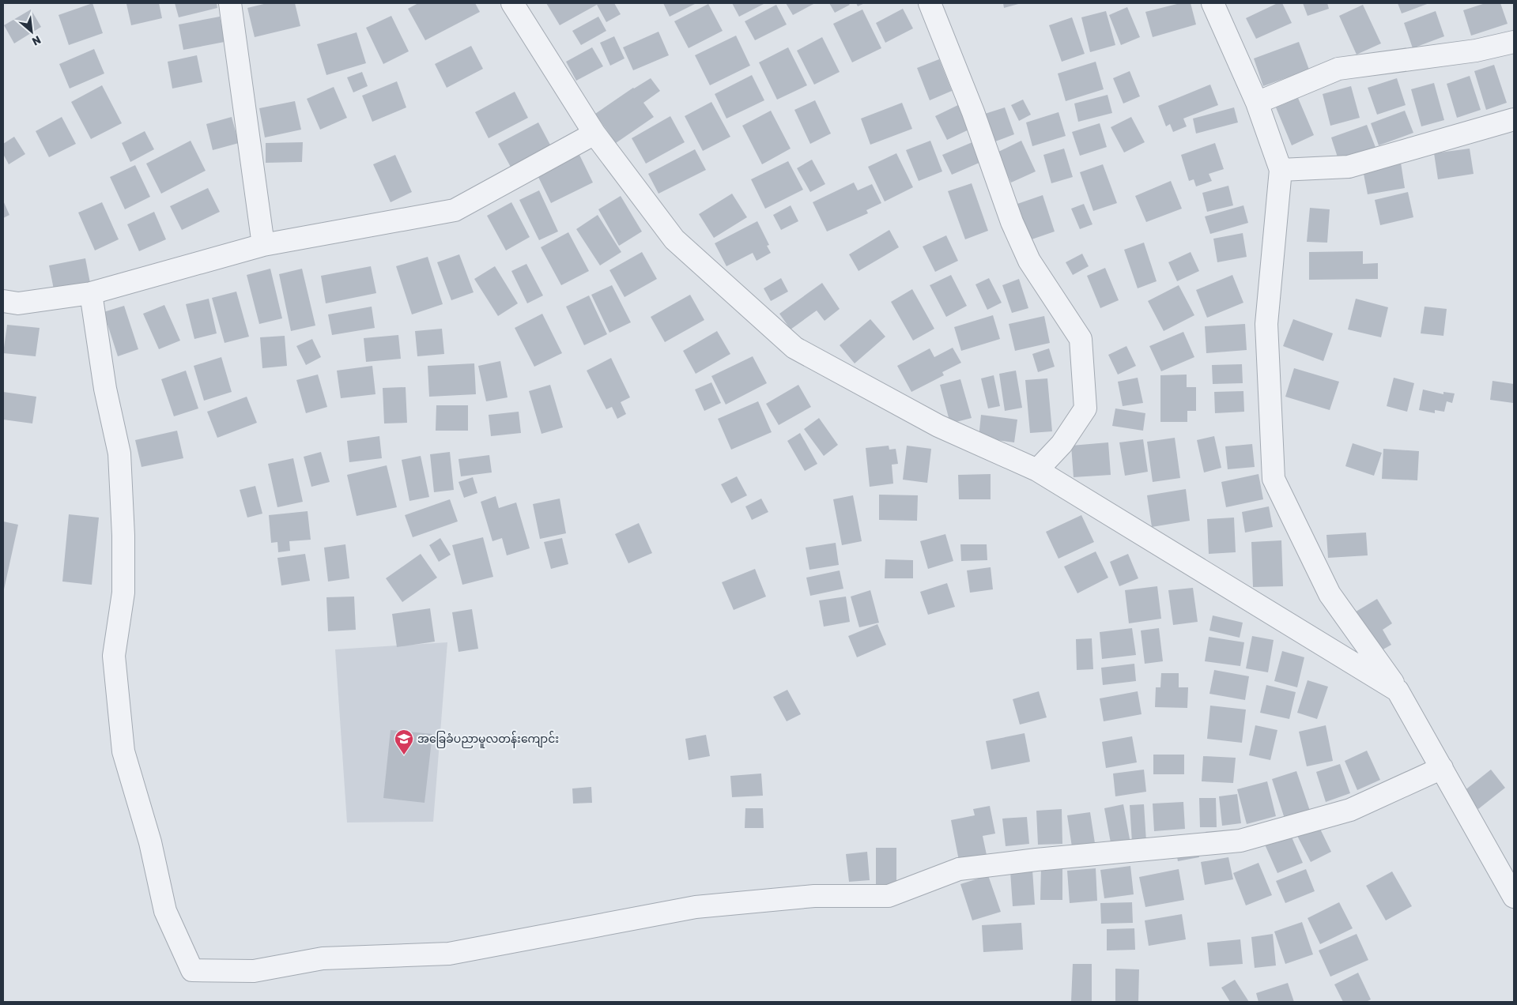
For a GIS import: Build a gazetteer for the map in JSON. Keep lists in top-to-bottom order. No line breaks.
{"places":{"school or university":["အခြေခံပညာမူလတန်းကျောင်း"]},"north":"bottom right"}
